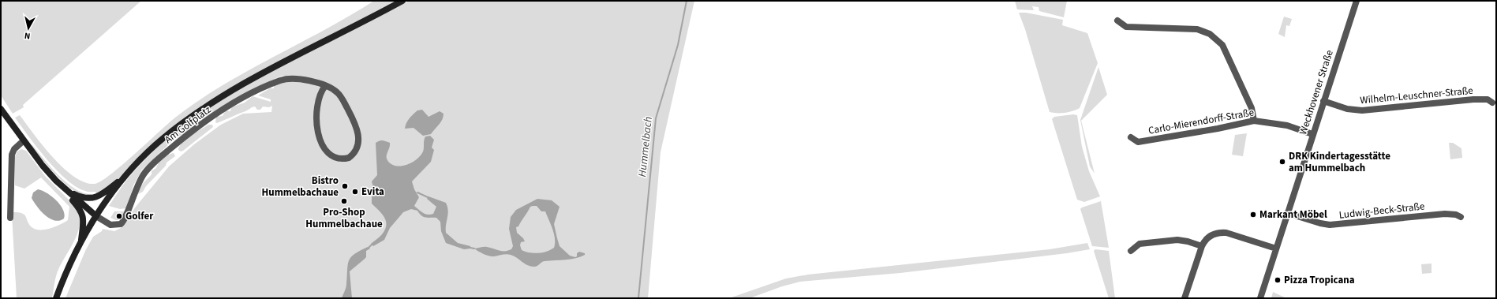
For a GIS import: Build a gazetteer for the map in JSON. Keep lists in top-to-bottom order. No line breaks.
{"streets":{"street":["Weckhovener Straße","Wilhelm-Leuschner-Straße","Carlo-Mierendorff-Straße","Am Golfplatz","Ludwig-Beck-Straße"]},"crossings":[["Weckhovener Straße","Wilhelm-Leuschner-Straße"],["Weckhovener Straße","Carlo-Mierendorff-Straße"],["Weckhovener Straße","Ludwig-Beck-Straße"]],"water":["Hummelbach"],"places":["DRK Kindertagesstätte am Hummelbach","Bistro Hummelbachaue","Evita","Pro-Shop Hummelbachaue","Markant Möbel","Golfer","Pizza Tropicana"],"north":"bottom"}
